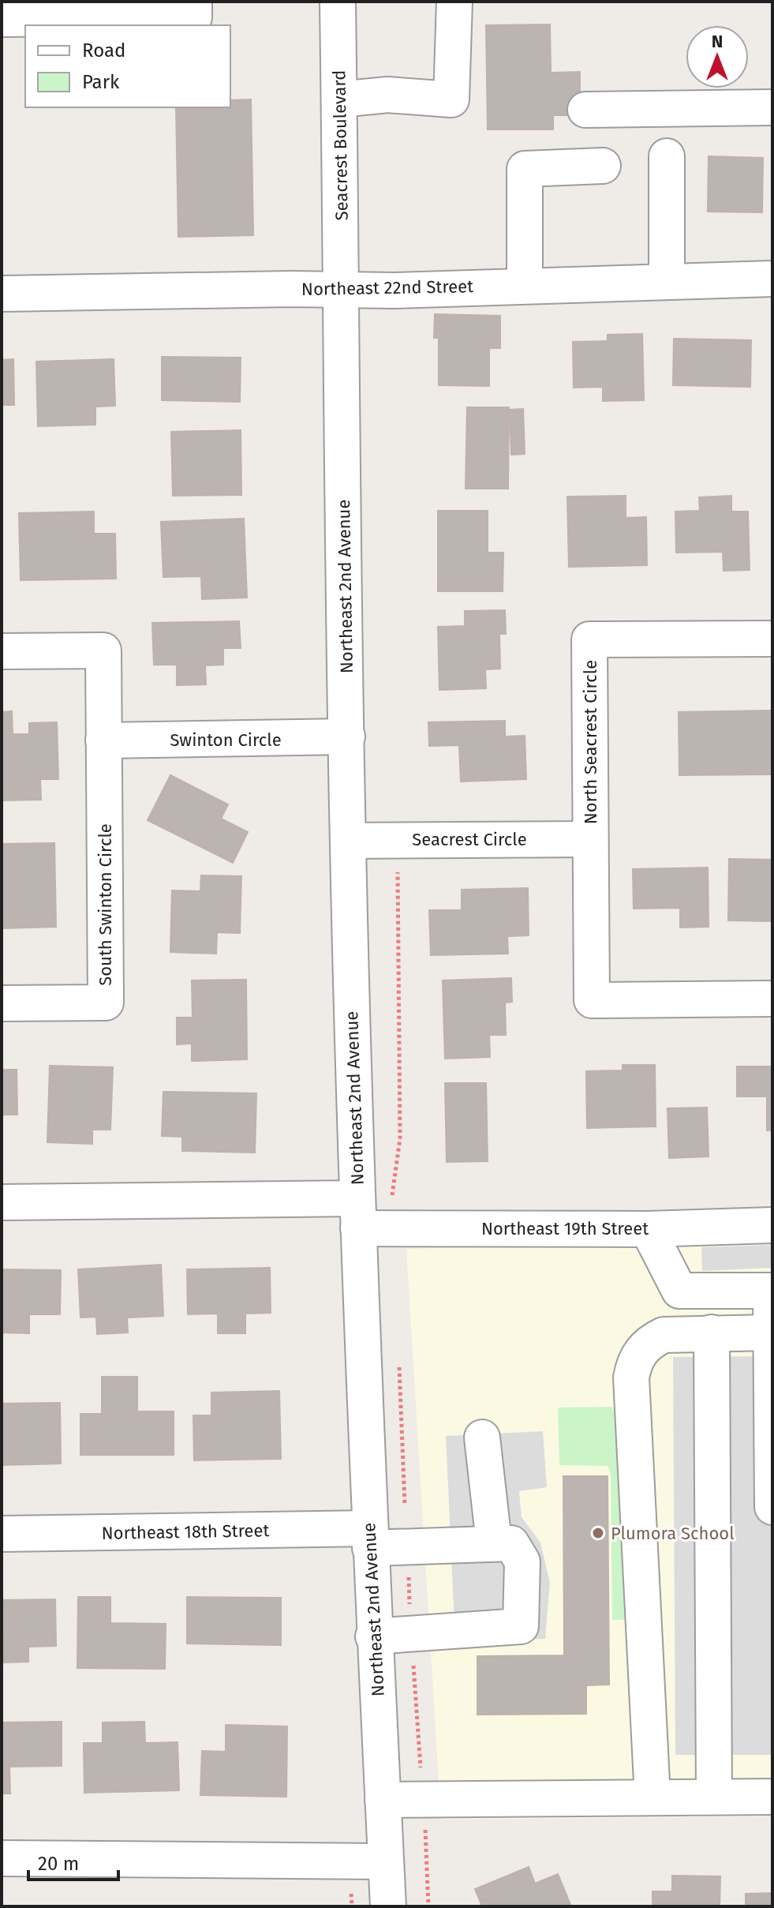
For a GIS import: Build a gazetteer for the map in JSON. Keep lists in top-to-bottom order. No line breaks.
{"streets":{"street":["Seacrest Boulevard","Northeast 22nd Street","Northeast 2nd Avenue","Swinton Circle","North Seacrest Circle","Seacrest Circle","South Swinton Circle","Northeast 19th Street","Northeast 18th Street"]},"crossings":[["Seacrest Boulevard","Northeast 22nd Street"],["Seacrest Boulevard","Northeast 2nd Avenue"],["Northeast 22nd Street","Northeast 2nd Avenue"],["Northeast 2nd Avenue","Swinton Circle"],["Northeast 2nd Avenue","Seacrest Circle"],["Northeast 2nd Avenue","Northeast 19th Street"],["Northeast 2nd Avenue","Northeast 18th Street"],["Swinton Circle","South Swinton Circle"],["North Seacrest Circle","Seacrest Circle"]],"places":["Plumora School"],"legend":["Road","Park"],"scale_bar":"20 m","north":"top"}
